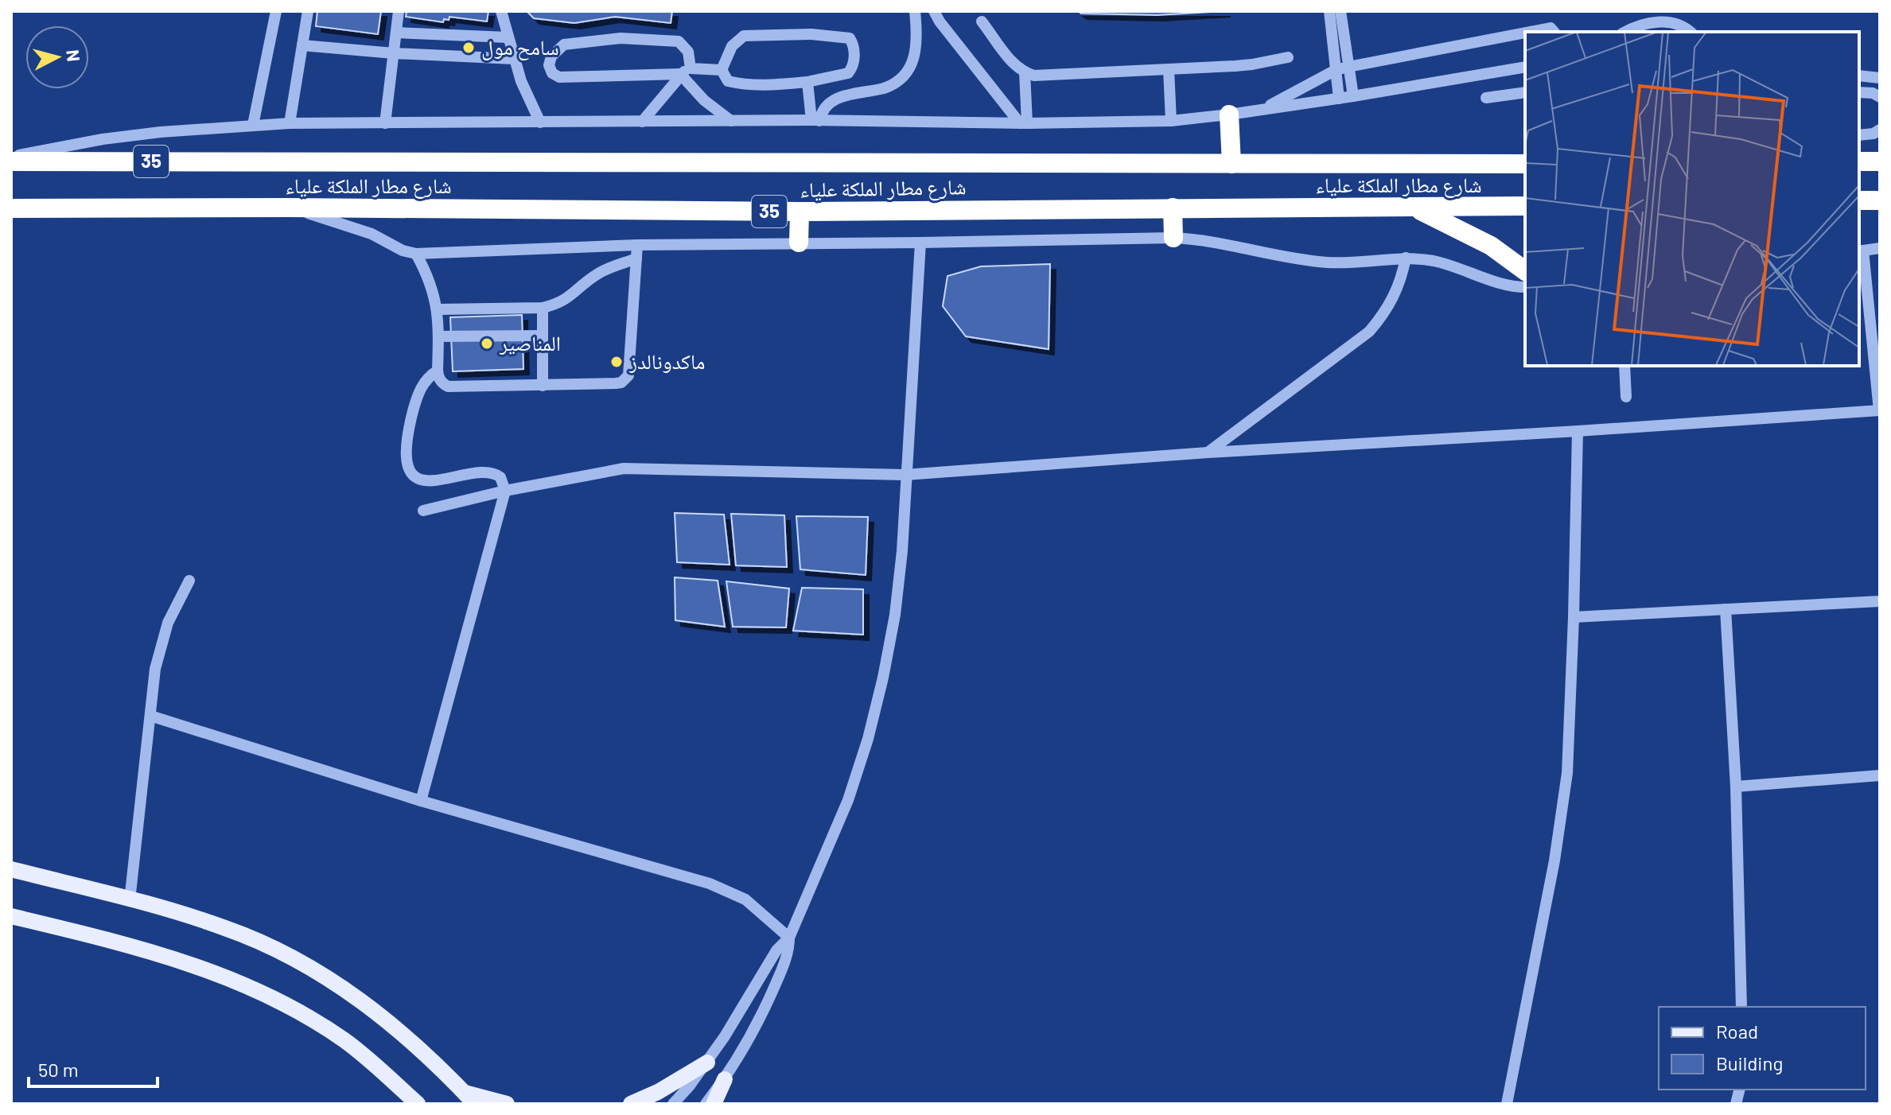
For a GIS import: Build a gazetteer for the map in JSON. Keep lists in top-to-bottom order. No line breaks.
{"streets":{"highway":["35","شارع مطار الملكة علياء"]},"places":["سامح مول","المناصير","ماكدونالدز"],"legend":["Road","Building"],"scale_bar":"50 m","north":"right"}
